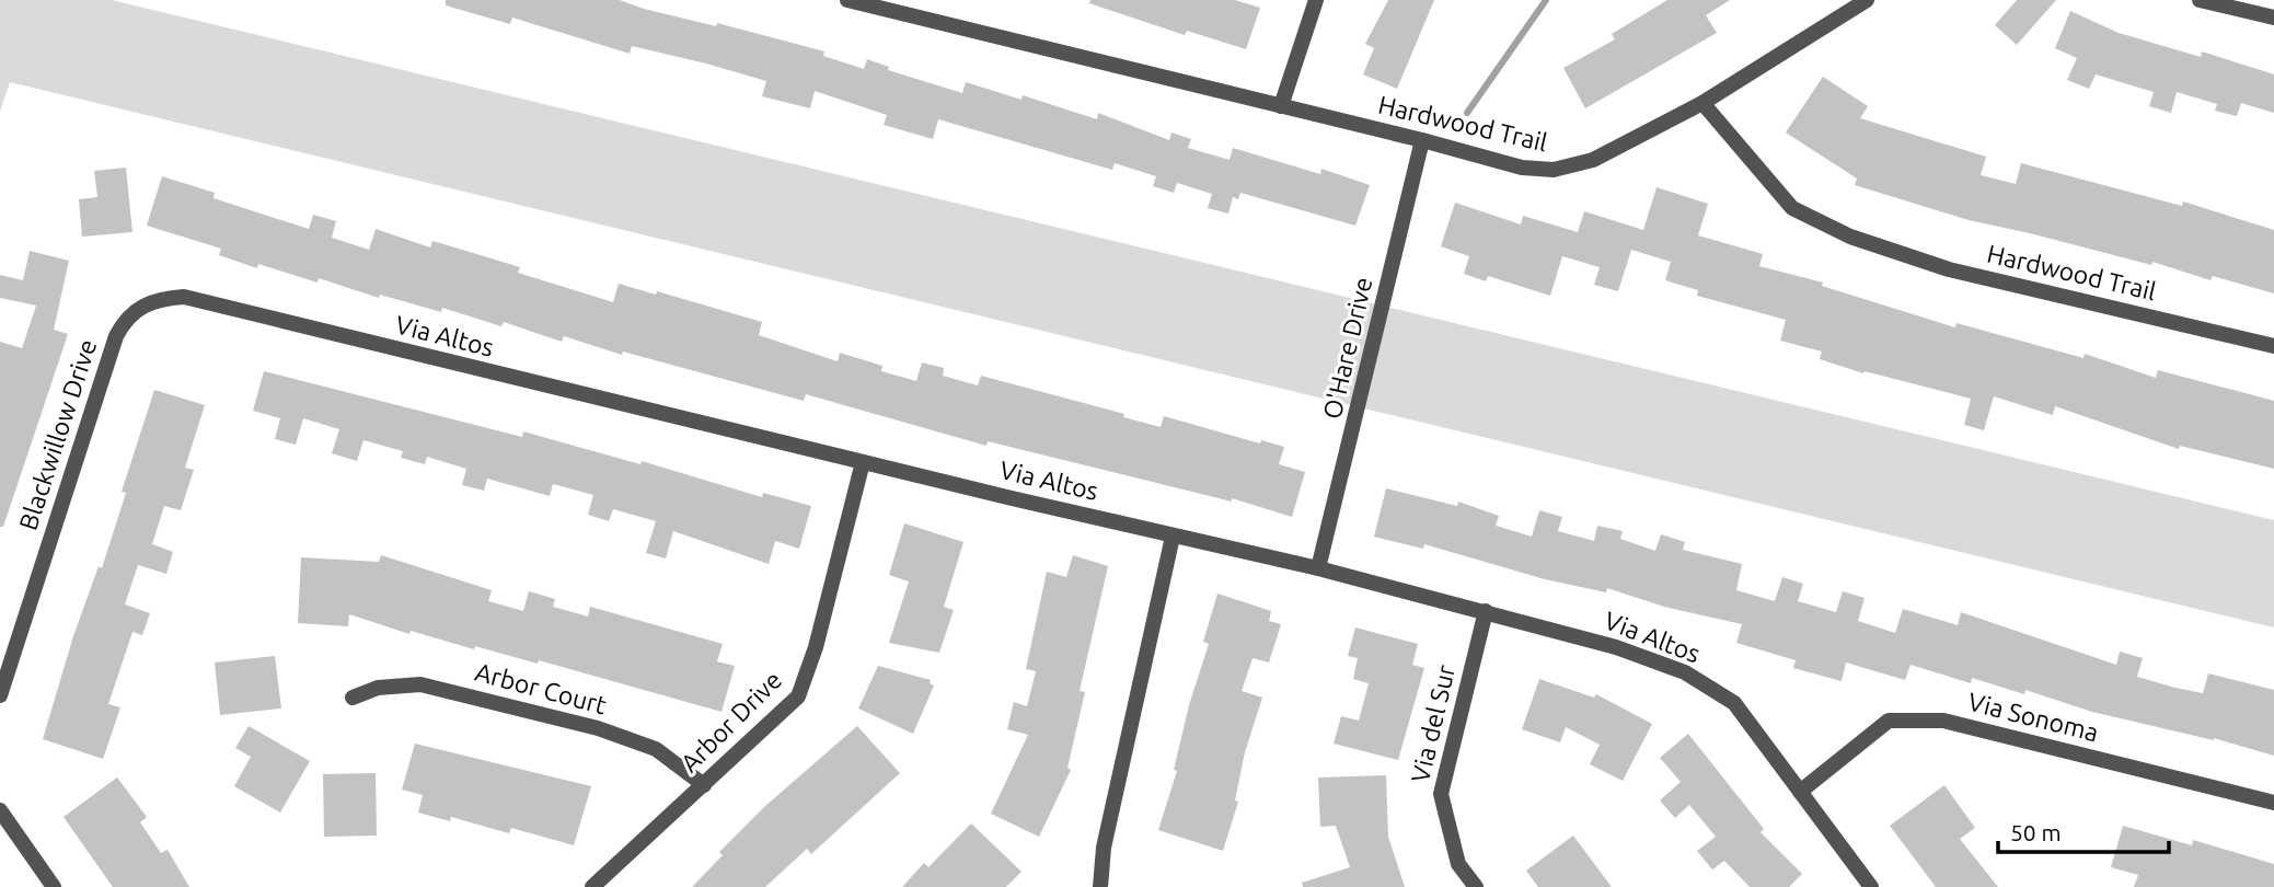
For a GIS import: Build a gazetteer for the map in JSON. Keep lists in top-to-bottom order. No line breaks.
{"streets":{"street":["Hardwood Trail","Via Altos","O'Hare Drive","Blackwillow Drive","Arbor Court","Via Sonoma","Arbor Drive","Via del Sur"]},"crossings":[["Hardwood Trail","O'Hare Drive"],["Via Altos","O'Hare Drive"],["Via Altos","Blackwillow Drive"],["Via Altos","Via Sonoma"],["Via Altos","Arbor Drive"],["Via Altos","Via del Sur"],["Arbor Court","Arbor Drive"]],"scale_bar":"50 m"}
